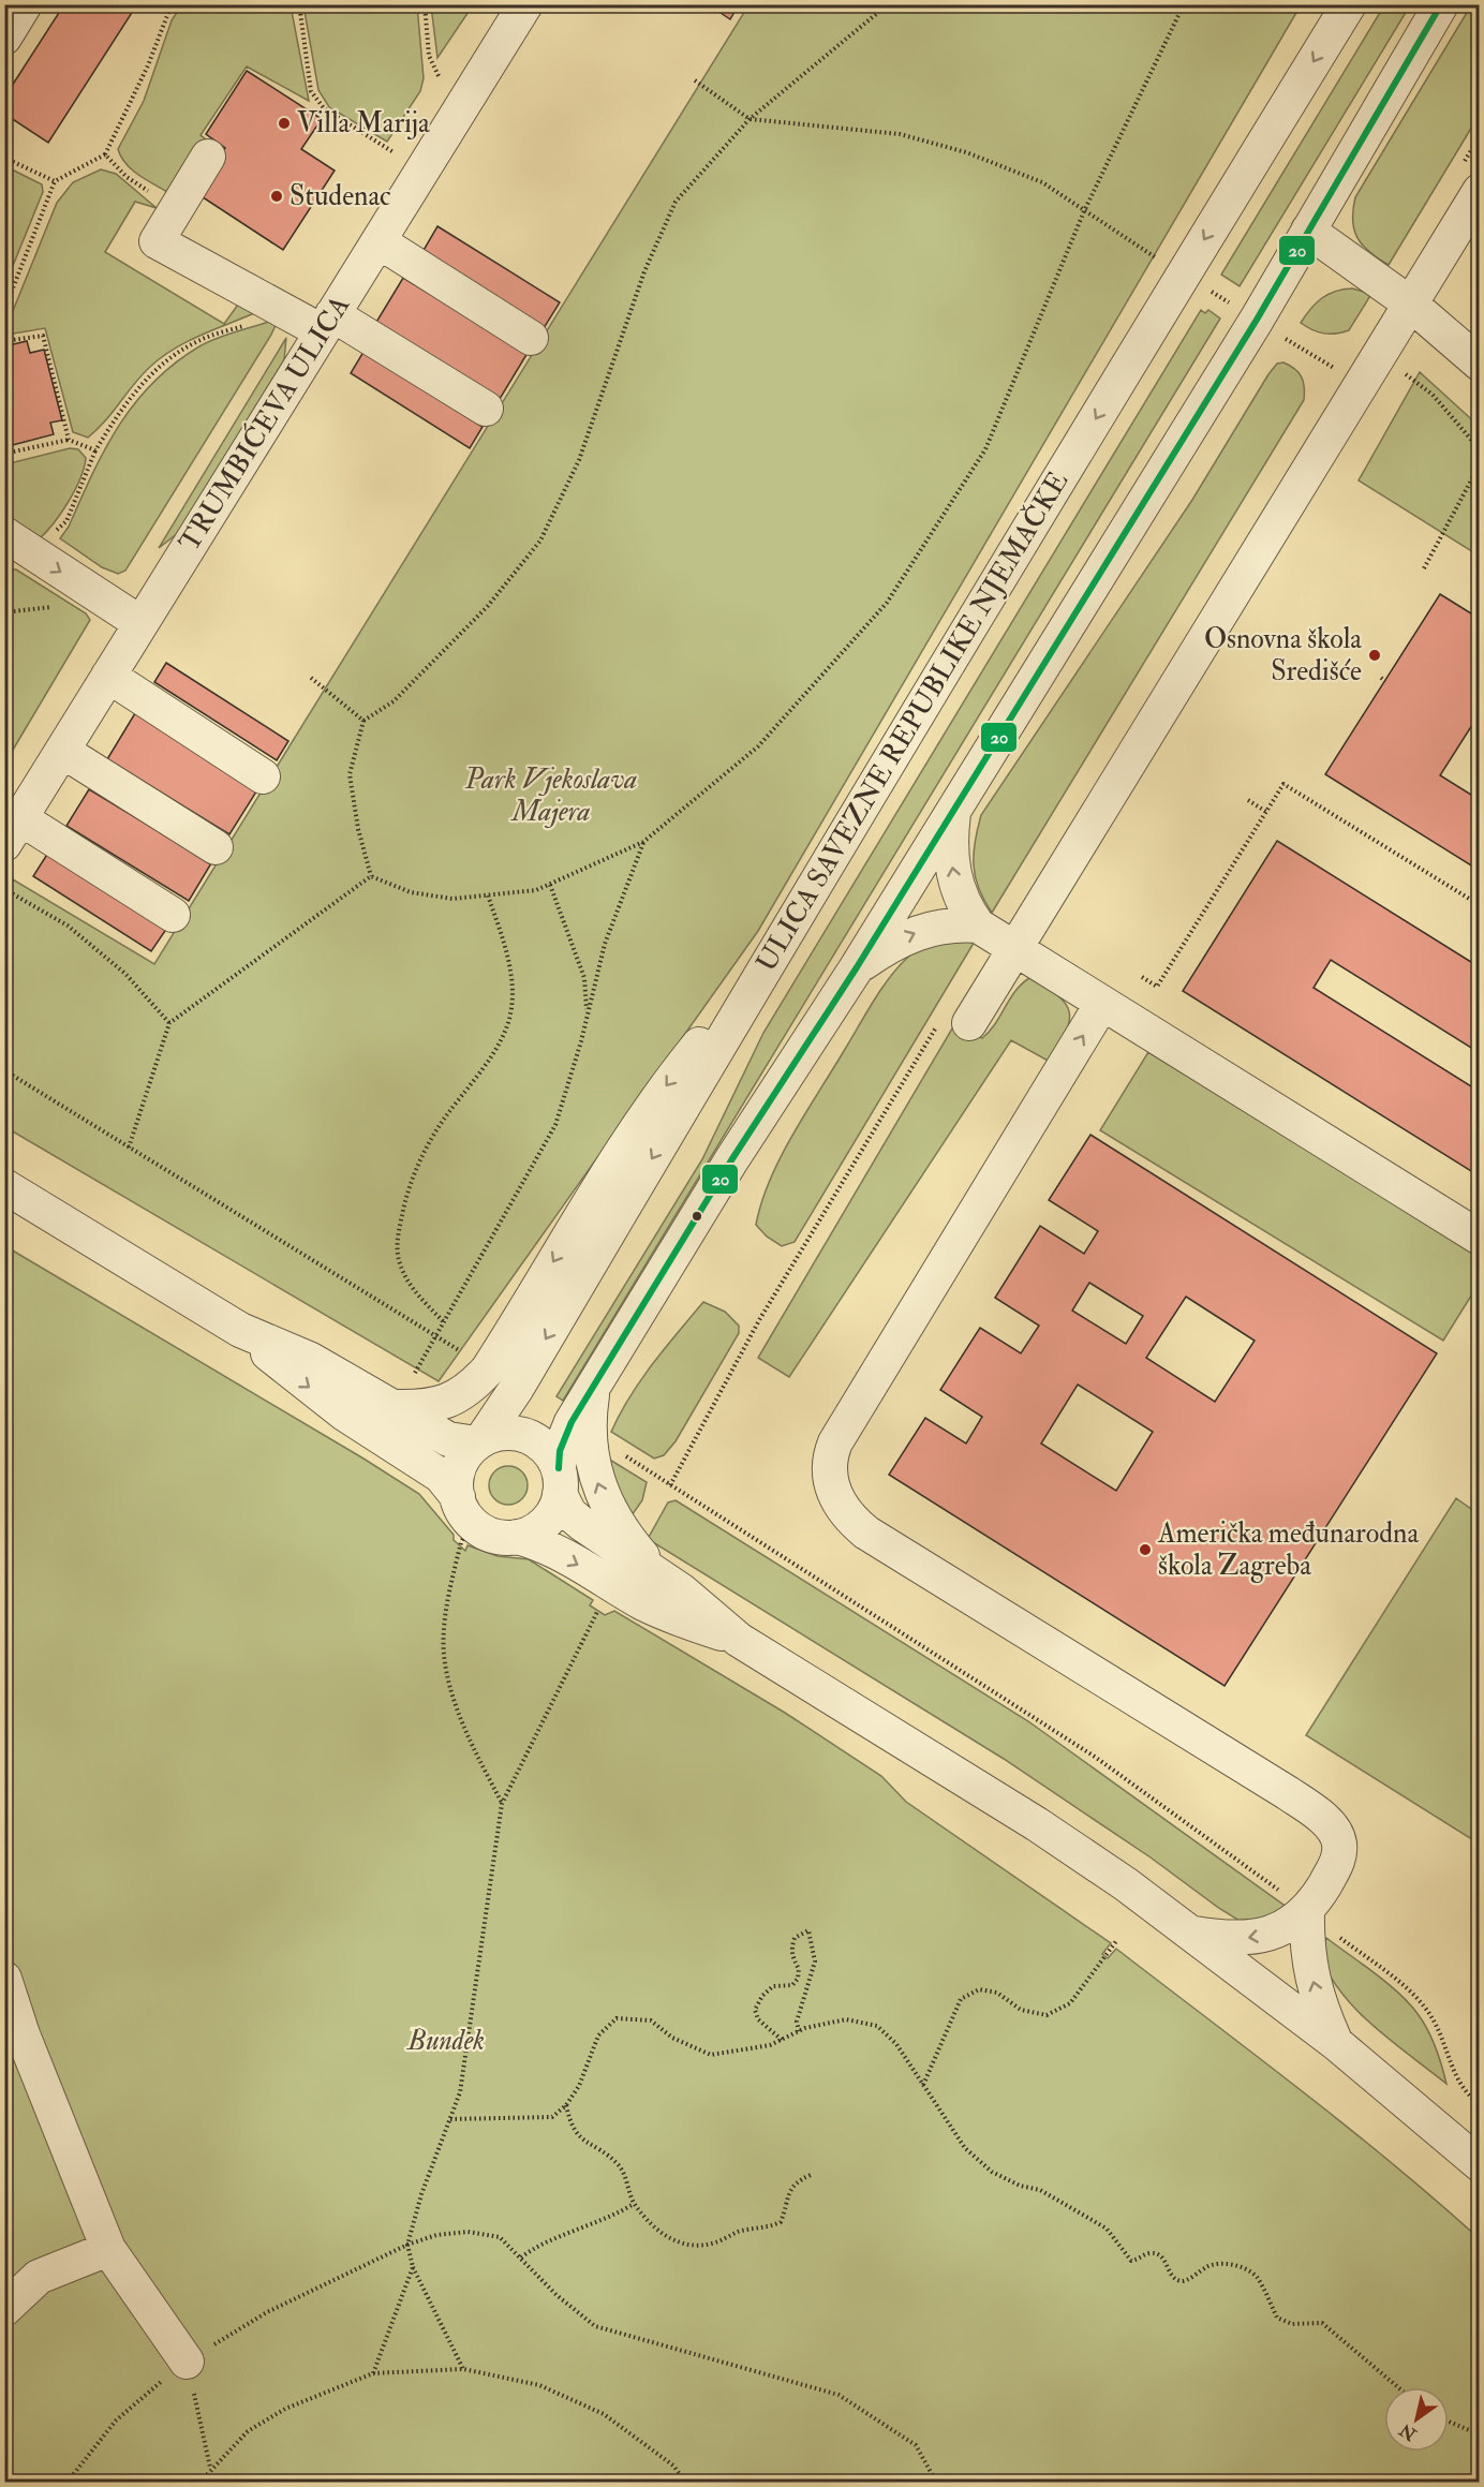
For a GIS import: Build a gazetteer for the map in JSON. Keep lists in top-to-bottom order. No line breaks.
{"streets":{"street":["TRUMBIĆEVA ULICA","ULICA SAVEZNE REPUBLIKE NJEMAČKE"]},"parks":["Park Vjekoslava Majera","Bundek"],"places":["Villa Marija","Studenac","Osnovna škola Središće","Američka međunarodna škola Zagreba"],"lines":["transit line 20"],"north":"bottom left"}
